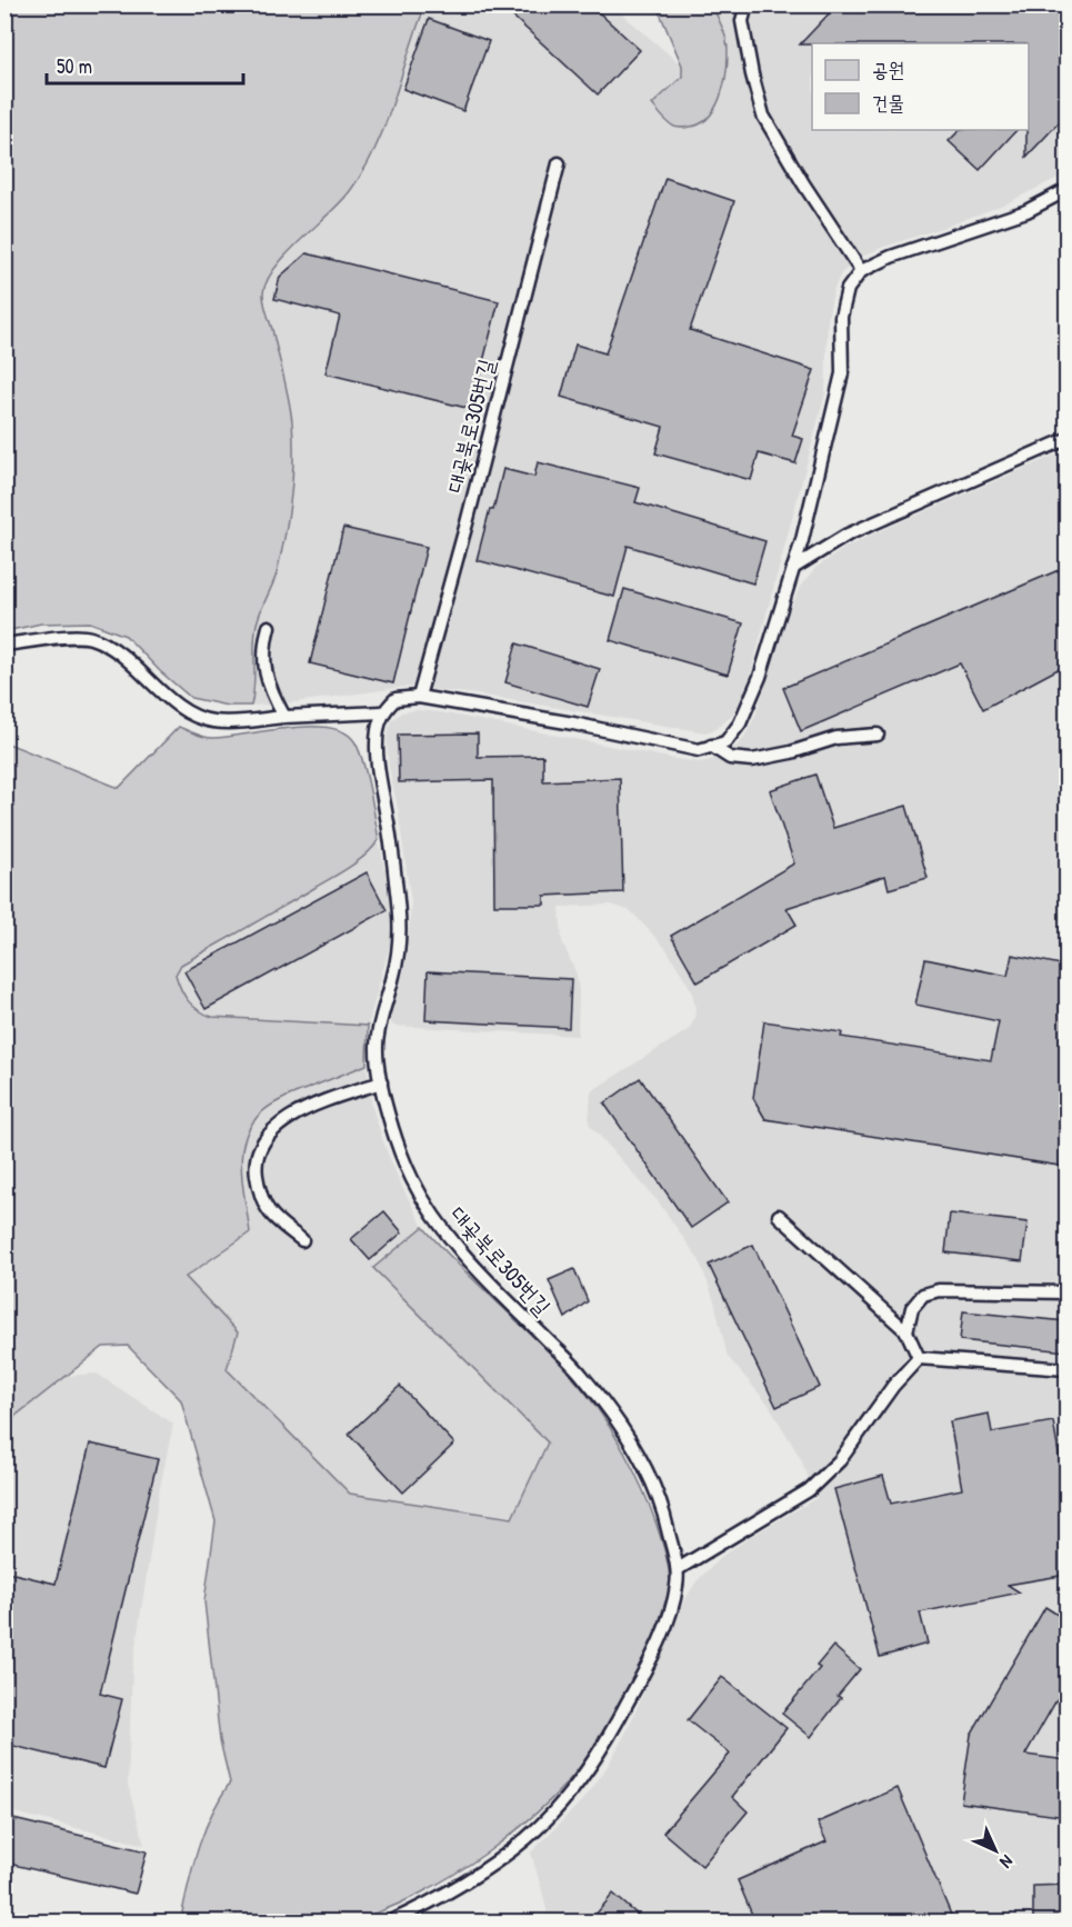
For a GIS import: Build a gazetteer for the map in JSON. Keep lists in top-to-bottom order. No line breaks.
{"streets":{"lane":["대곶북로305번길"]},"legend":["공원","건물"],"scale_bar":"50 m","north":"bottom right"}
